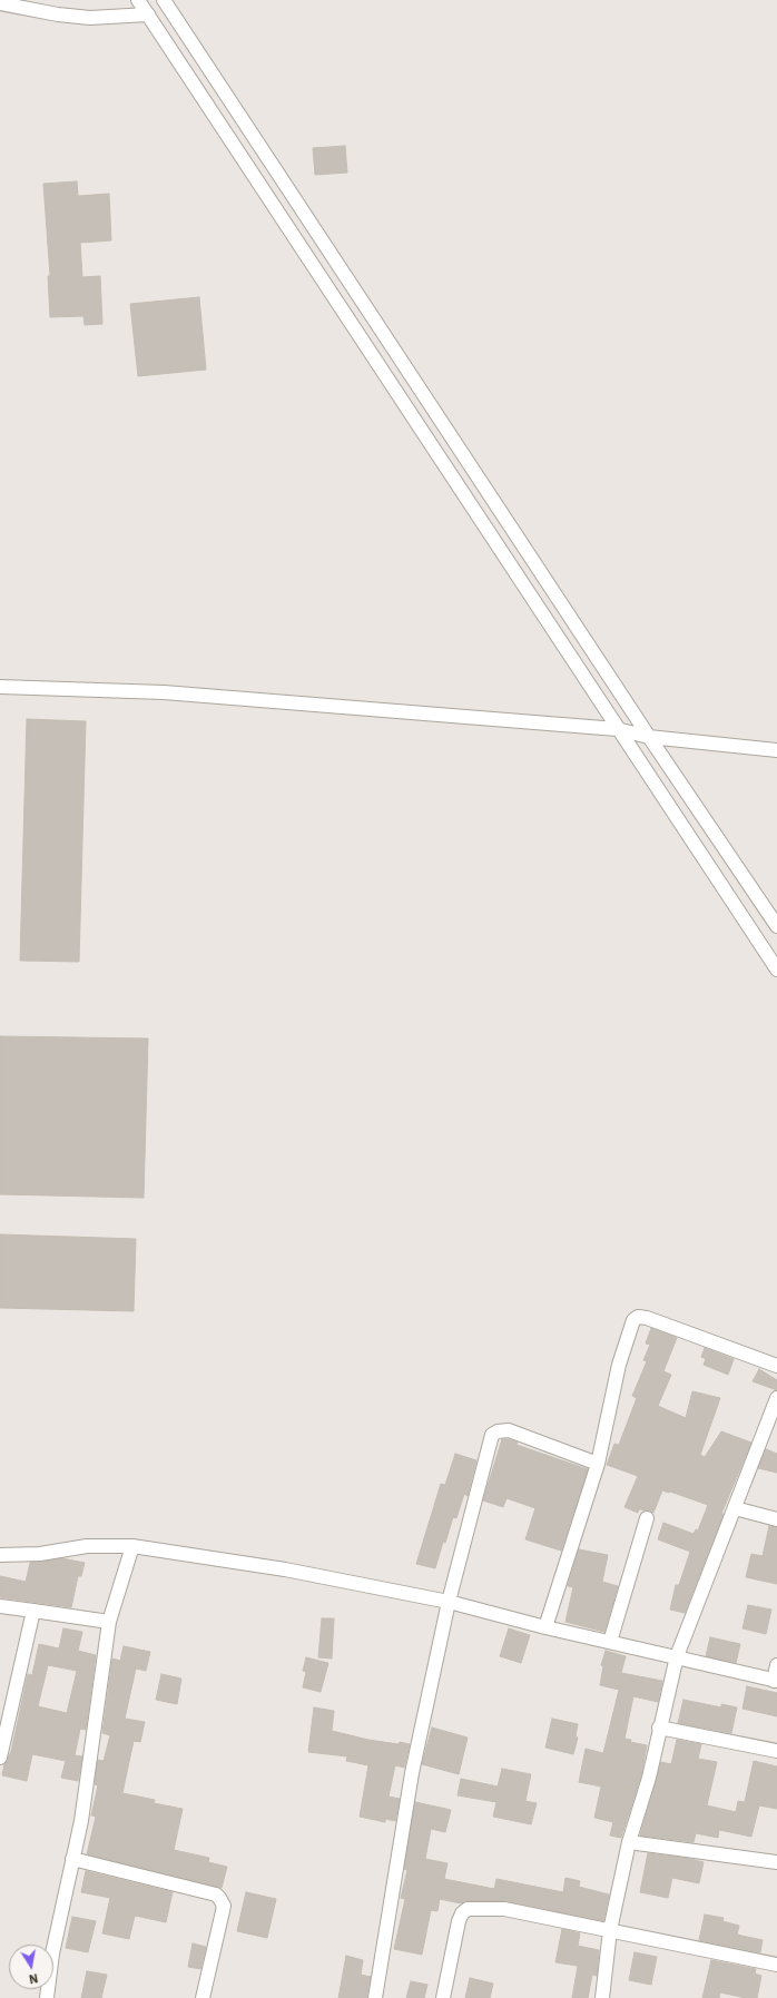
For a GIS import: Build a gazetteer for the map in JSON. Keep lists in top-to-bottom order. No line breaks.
{"north":"bottom"}
